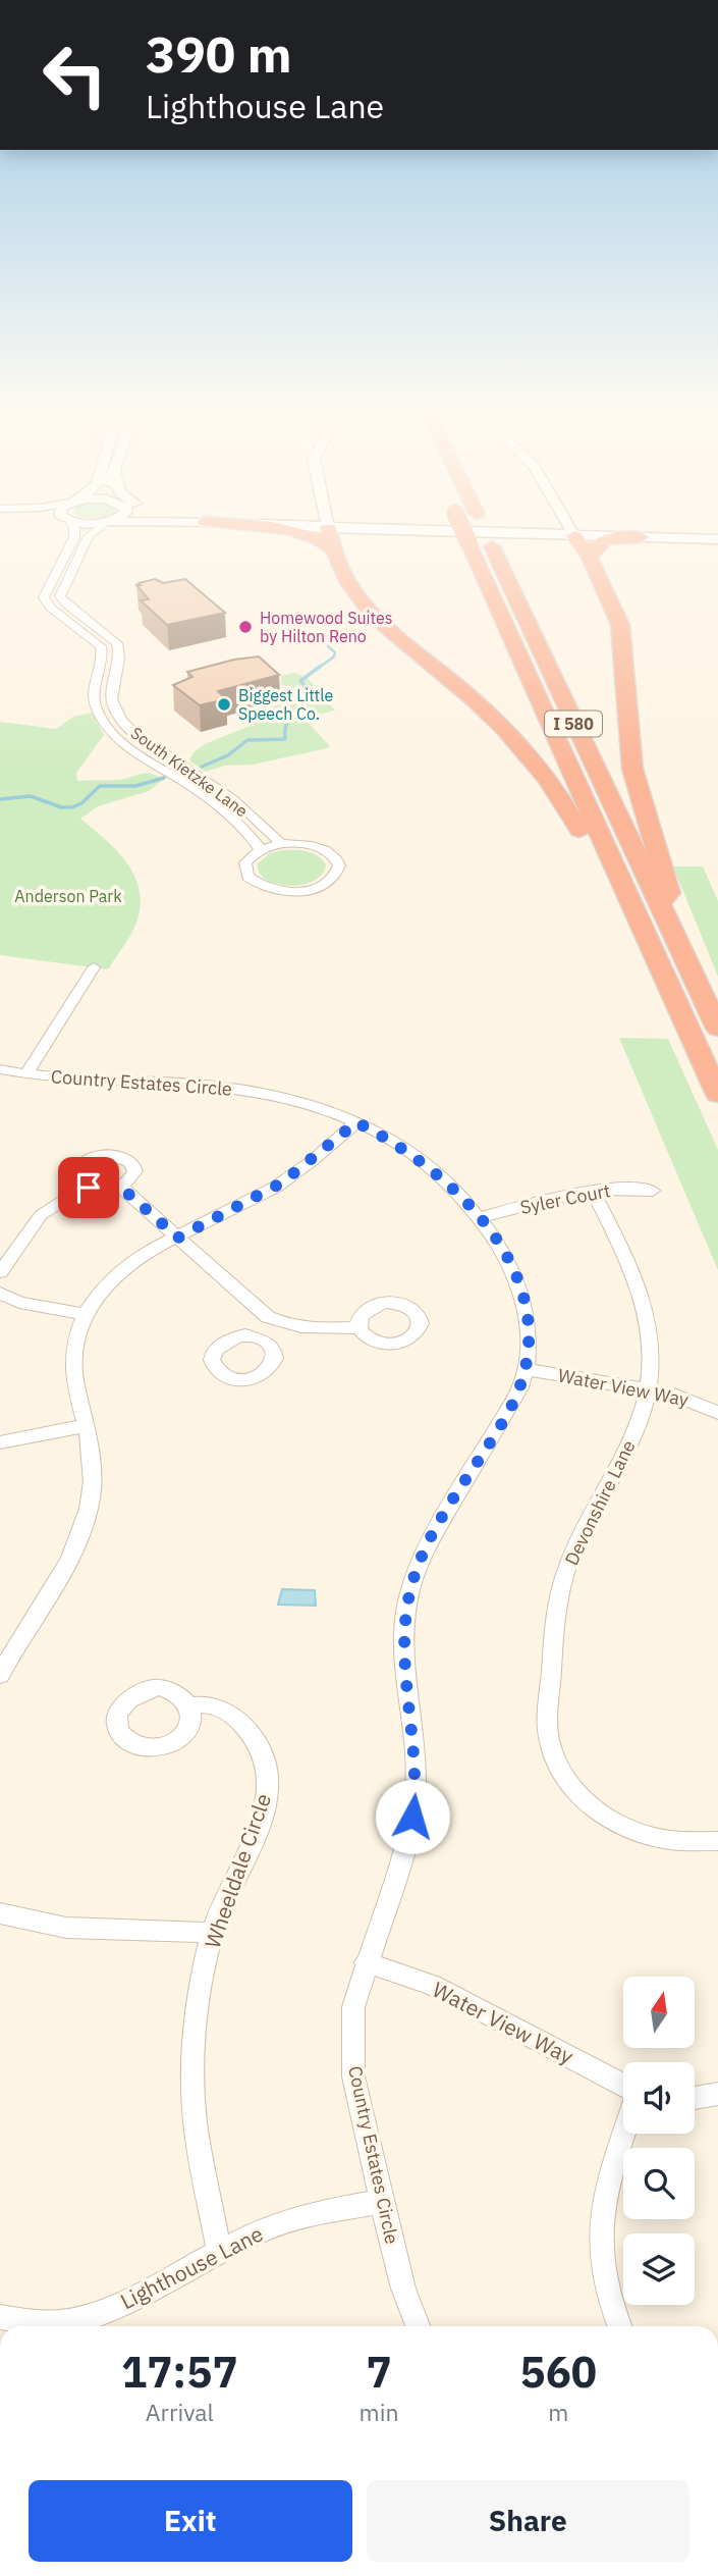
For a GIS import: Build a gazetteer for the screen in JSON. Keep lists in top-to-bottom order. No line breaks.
{"streets":{"highway":["I 580"],"street":["South Kietzke Lane","Country Estates Circle","Syler Court","Water View Way","Devonshire Lane","Wheeldale Circle","Lighthouse Lane"]},"crossings":[["Country Estates Circle","Syler Court"],["Country Estates Circle","Water View Way"],["Country Estates Circle","Lighthouse Lane"],["Syler Court","Devonshire Lane"],["Water View Way","Devonshire Lane"],["Wheeldale Circle","Lighthouse Lane"]],"parks":["Anderson Park"],"places":["Homewood Suites by Hilton Reno","Biggest Little Speech Co."],"north":"top","page":{"turn":["390 m","Lighthouse Lane"],"eta":["17:57","Arrival","7","min","560","m"],"buttons":["Exit","Share"]}}
